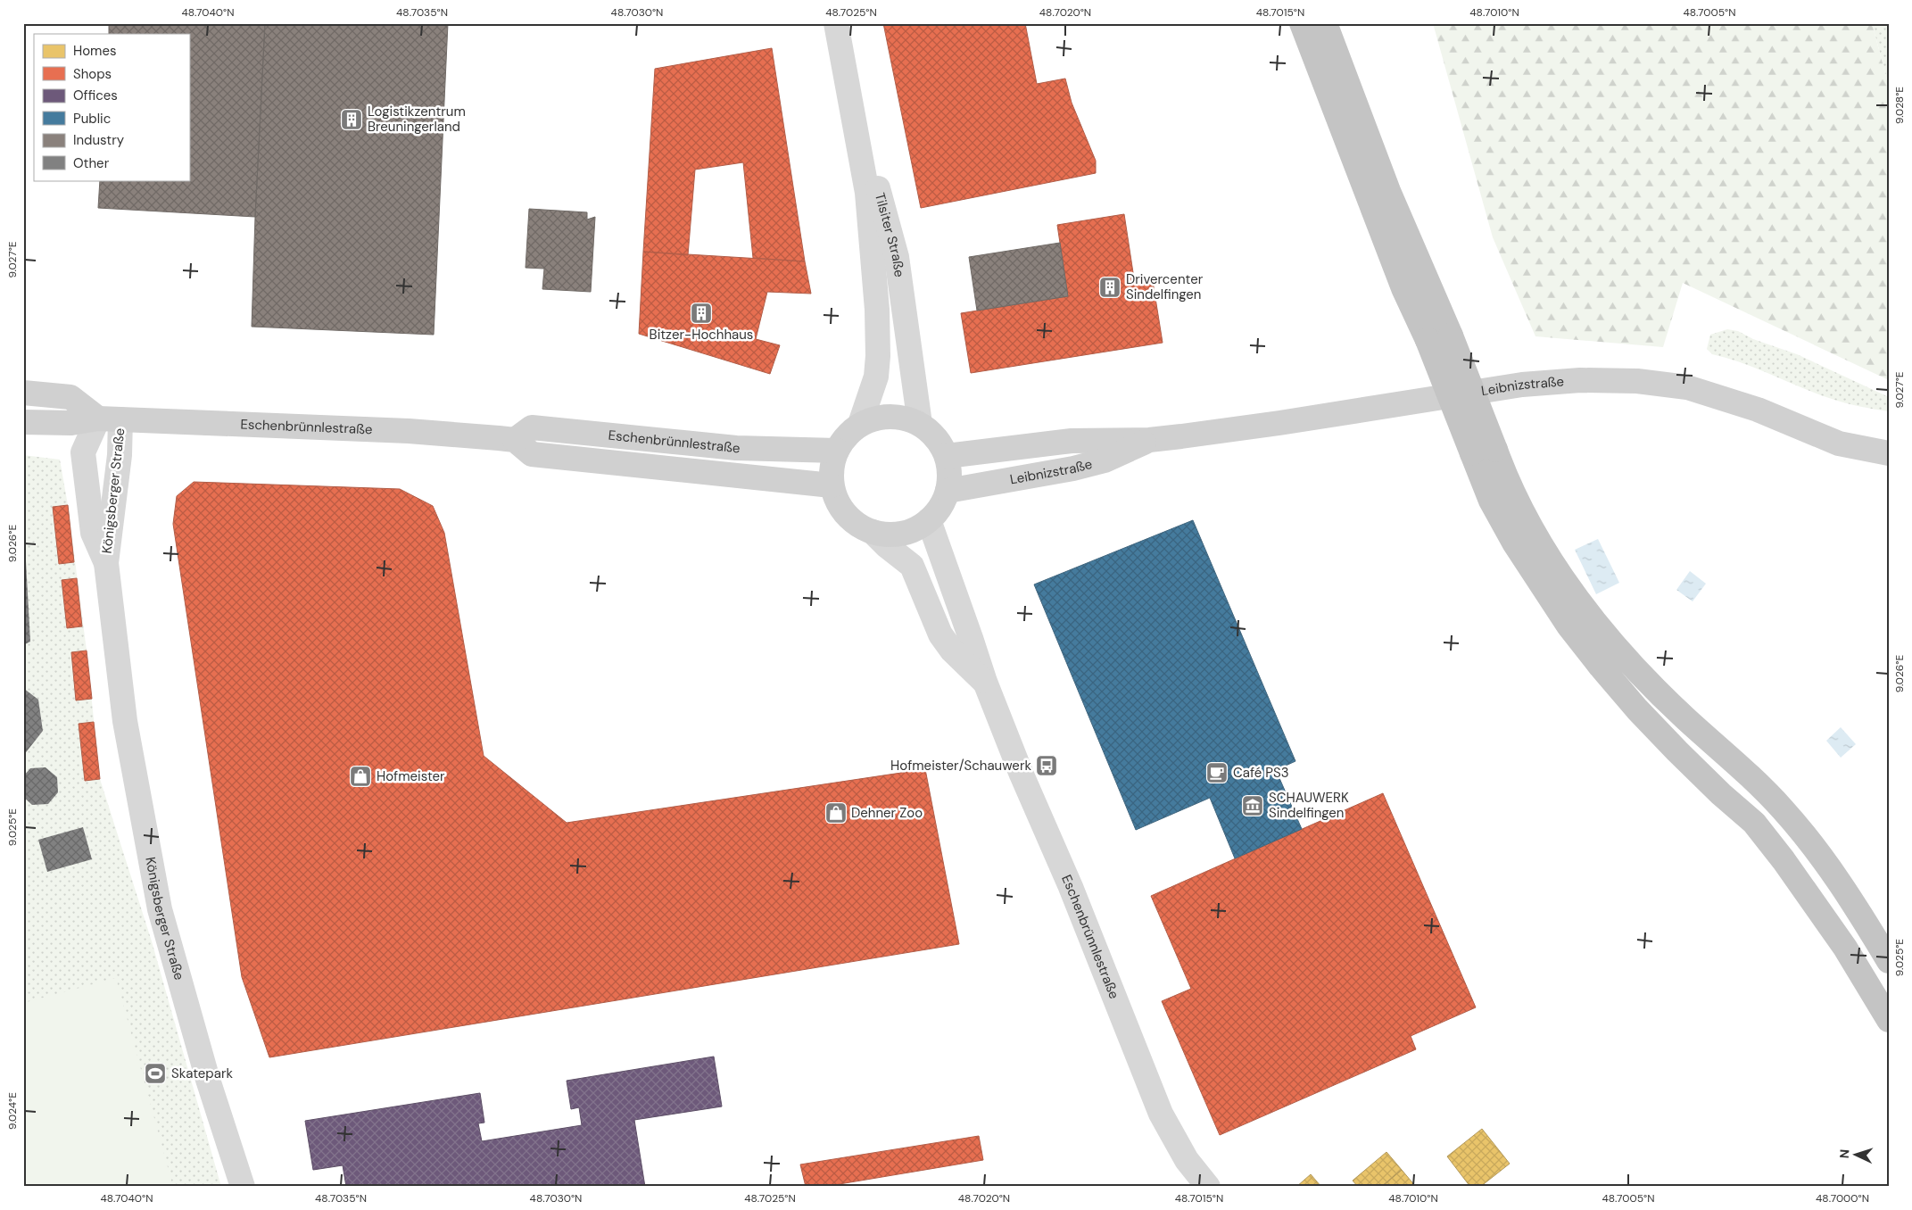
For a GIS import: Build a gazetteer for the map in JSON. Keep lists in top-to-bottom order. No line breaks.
{"streets":{"street":["Tilsiter Straße","Leibnizstraße","Eschenbrünnlestraße","Königsberger Straße"]},"crossings":[["Tilsiter Straße","Leibnizstraße"],["Tilsiter Straße","Eschenbrünnlestraße"],["Leibnizstraße","Eschenbrünnlestraße"],["Eschenbrünnlestraße","Königsberger Straße"]],"places":{"building":["Logistikzentrum Breuningerland","Drivercenter Sindelfingen","Bitzer-Hochhaus"],"bus stop":["Hofmeister/Schauwerk"],"cafe":["Café PS3"],"shop":["Hofmeister","Dehner Zoo"],"museum":["SCHAUWERK Sindelfingen"],"sports":["Skatepark"]},"legend":["Homes","Shops","Offices","Public","Industry","Other"],"north":"left","coordinates":["48.7040°N","48.7035°N","48.7030°N","48.7025°N","48.7020°N","48.7015°N","48.7010°N","48.7005°N","9.028°E","9.027°E","9.026°E","9.025°E","9.024°E","48.7000°N"]}
